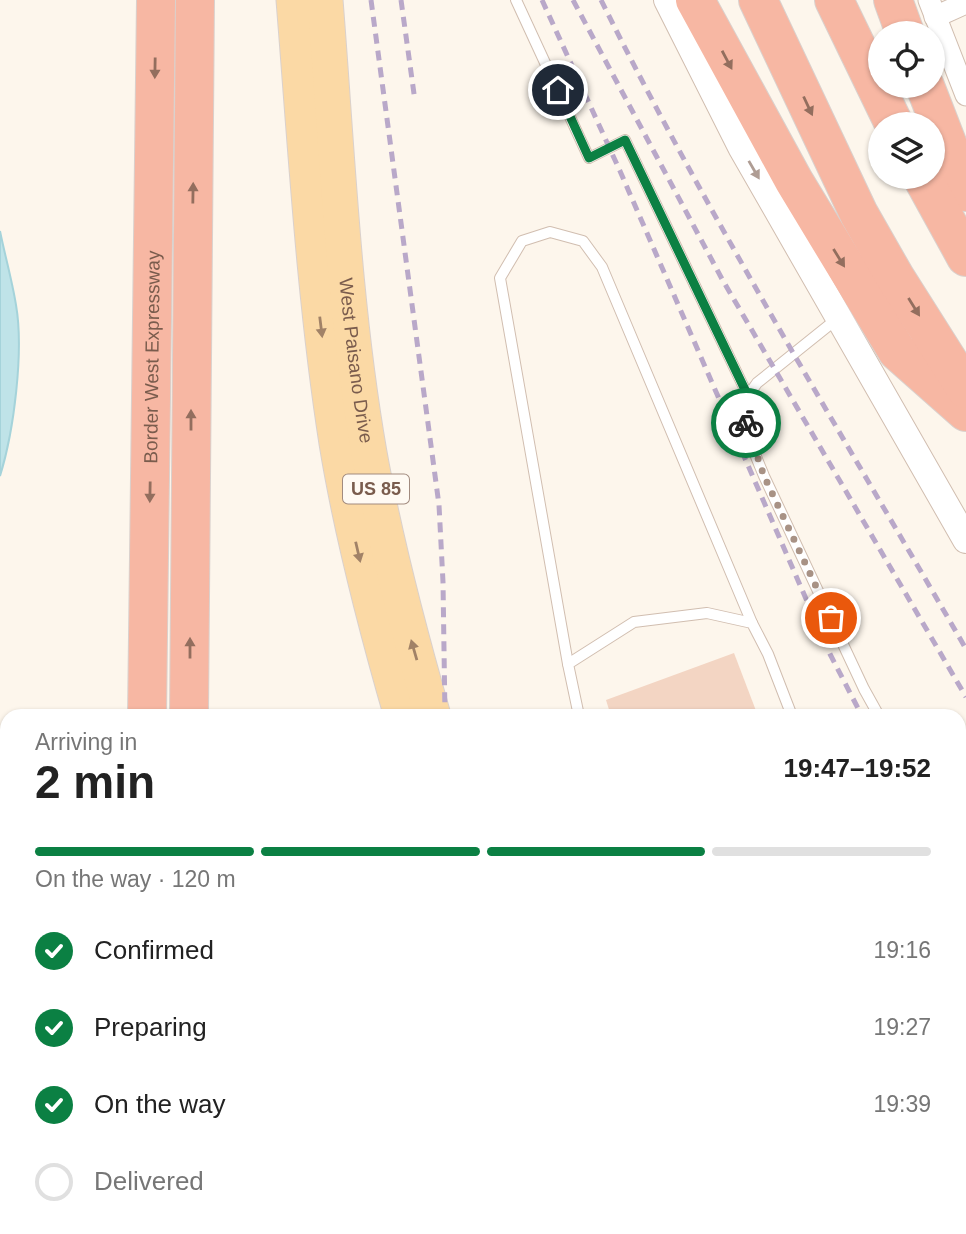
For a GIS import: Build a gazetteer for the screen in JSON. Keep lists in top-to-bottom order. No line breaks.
{"streets":{"highway":["Border West Expressway"],"main road":["West Paisano Drive","US 85"]},"page":{"heading":["2 min","Arriving in","19:47–19:52"],"bar":"On the way · 120 m","list":[["Confirmed","19:16"],["Preparing","19:27"],["On the way","19:39"],"Delivered"]}}
